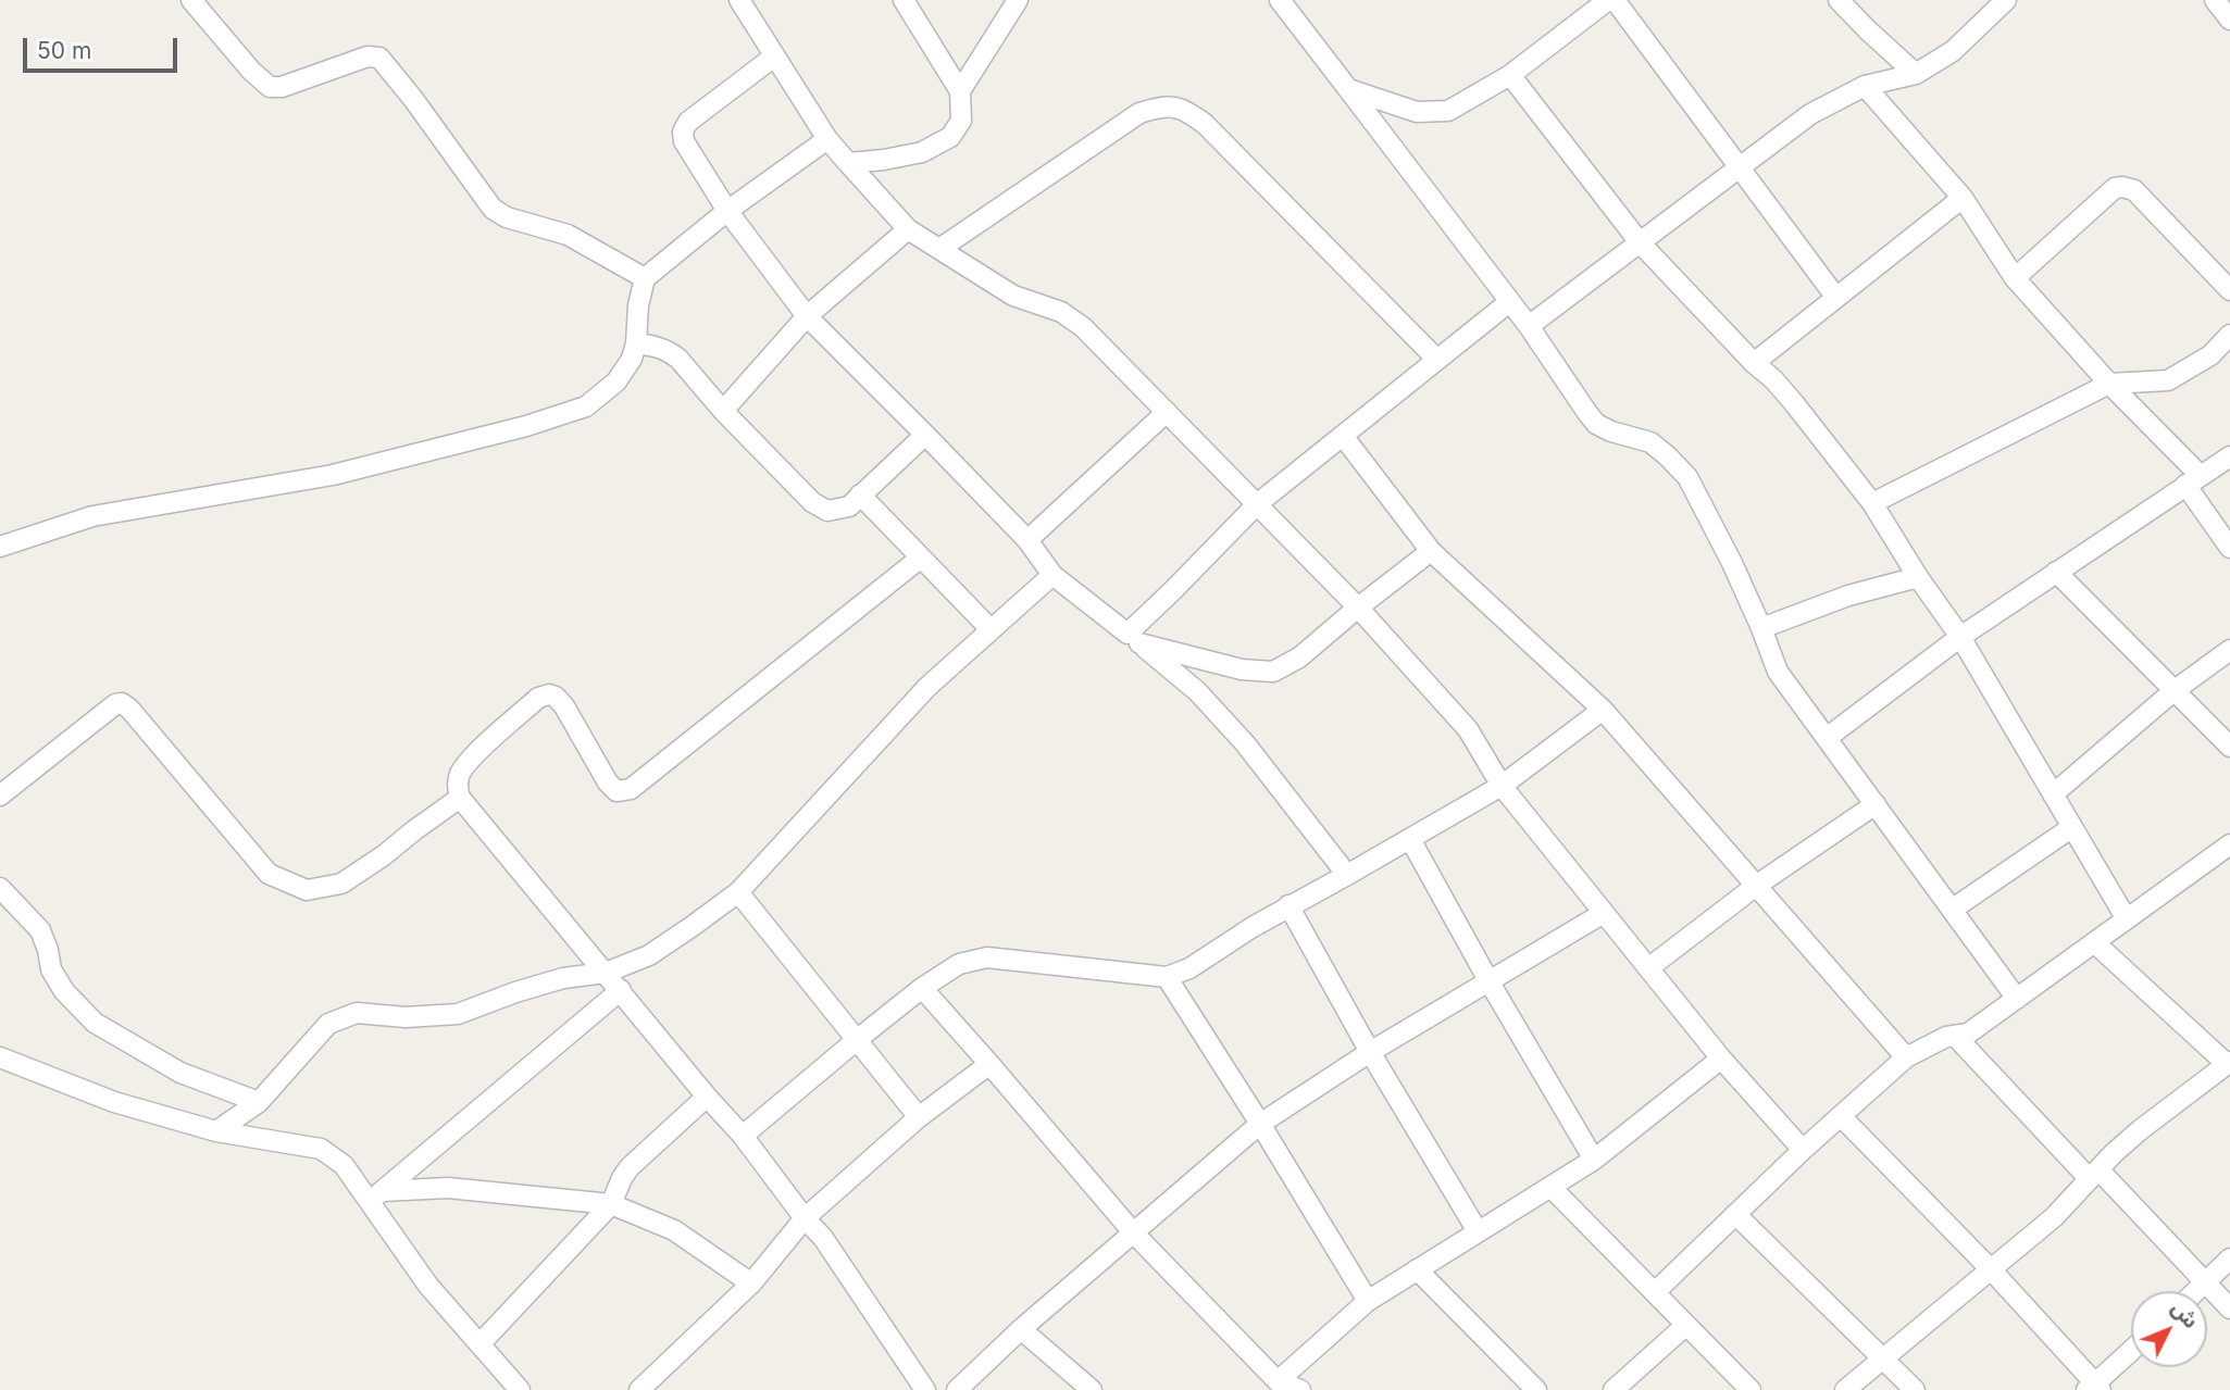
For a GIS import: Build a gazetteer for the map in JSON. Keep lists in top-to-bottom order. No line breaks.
{"scale_bar":"50 m","north":"top right"}
